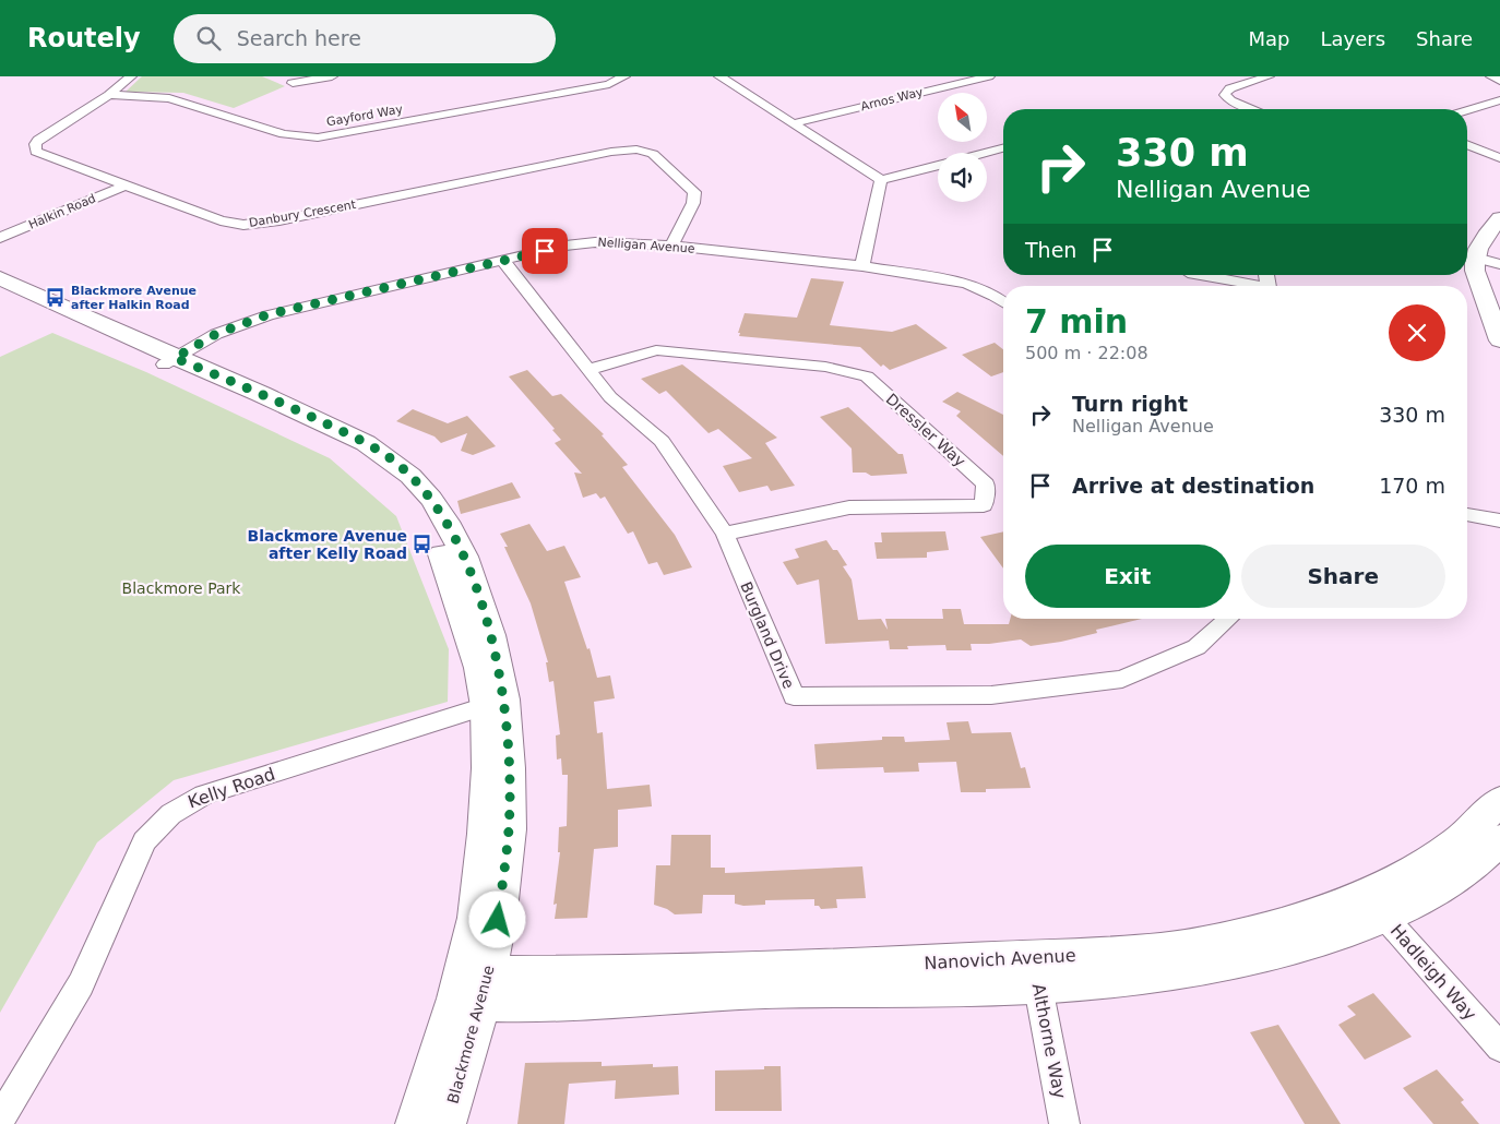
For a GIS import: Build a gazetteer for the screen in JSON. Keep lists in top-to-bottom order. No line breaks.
{"streets":{"street":["Arnos Way","Gayford Way","Halkin Road","Danbury Crescent","Nelligan Avenue","Dressler Way","Burgland Drive","Kelly Road","Nanovich Avenue","Hadleigh Way","Blackmore Avenue","Althorne Way"]},"crossings":[["Gayford Way","Danbury Crescent"],["Halkin Road","Danbury Crescent"],["Danbury Crescent","Nelligan Avenue"],["Nelligan Avenue","Burgland Drive"],["Nelligan Avenue","Blackmore Avenue"],["Dressler Way","Burgland Drive"],["Kelly Road","Blackmore Avenue"],["Nanovich Avenue","Hadleigh Way"],["Nanovich Avenue","Blackmore Avenue"],["Nanovich Avenue","Althorne Way"]],"parks":["Blackmore Park"],"places":{"bus stop":["Blackmore Avenue after Halkin Road","Blackmore Avenue after Kelly Road"]},"north":"top left","page":{"header":"Routely","search":"Search here","nav":["Map","Layers","Share"],"turn":["330 m","Nelligan Avenue"],"then":"Then","heading":["7 min","500 m · 22:08"],"list":[{"name":"Turn right","note":"Nelligan Avenue","value":"330 m"},{"name":"Arrive at destination","value":"170 m"}],"buttons":["Exit","Share"]}}
